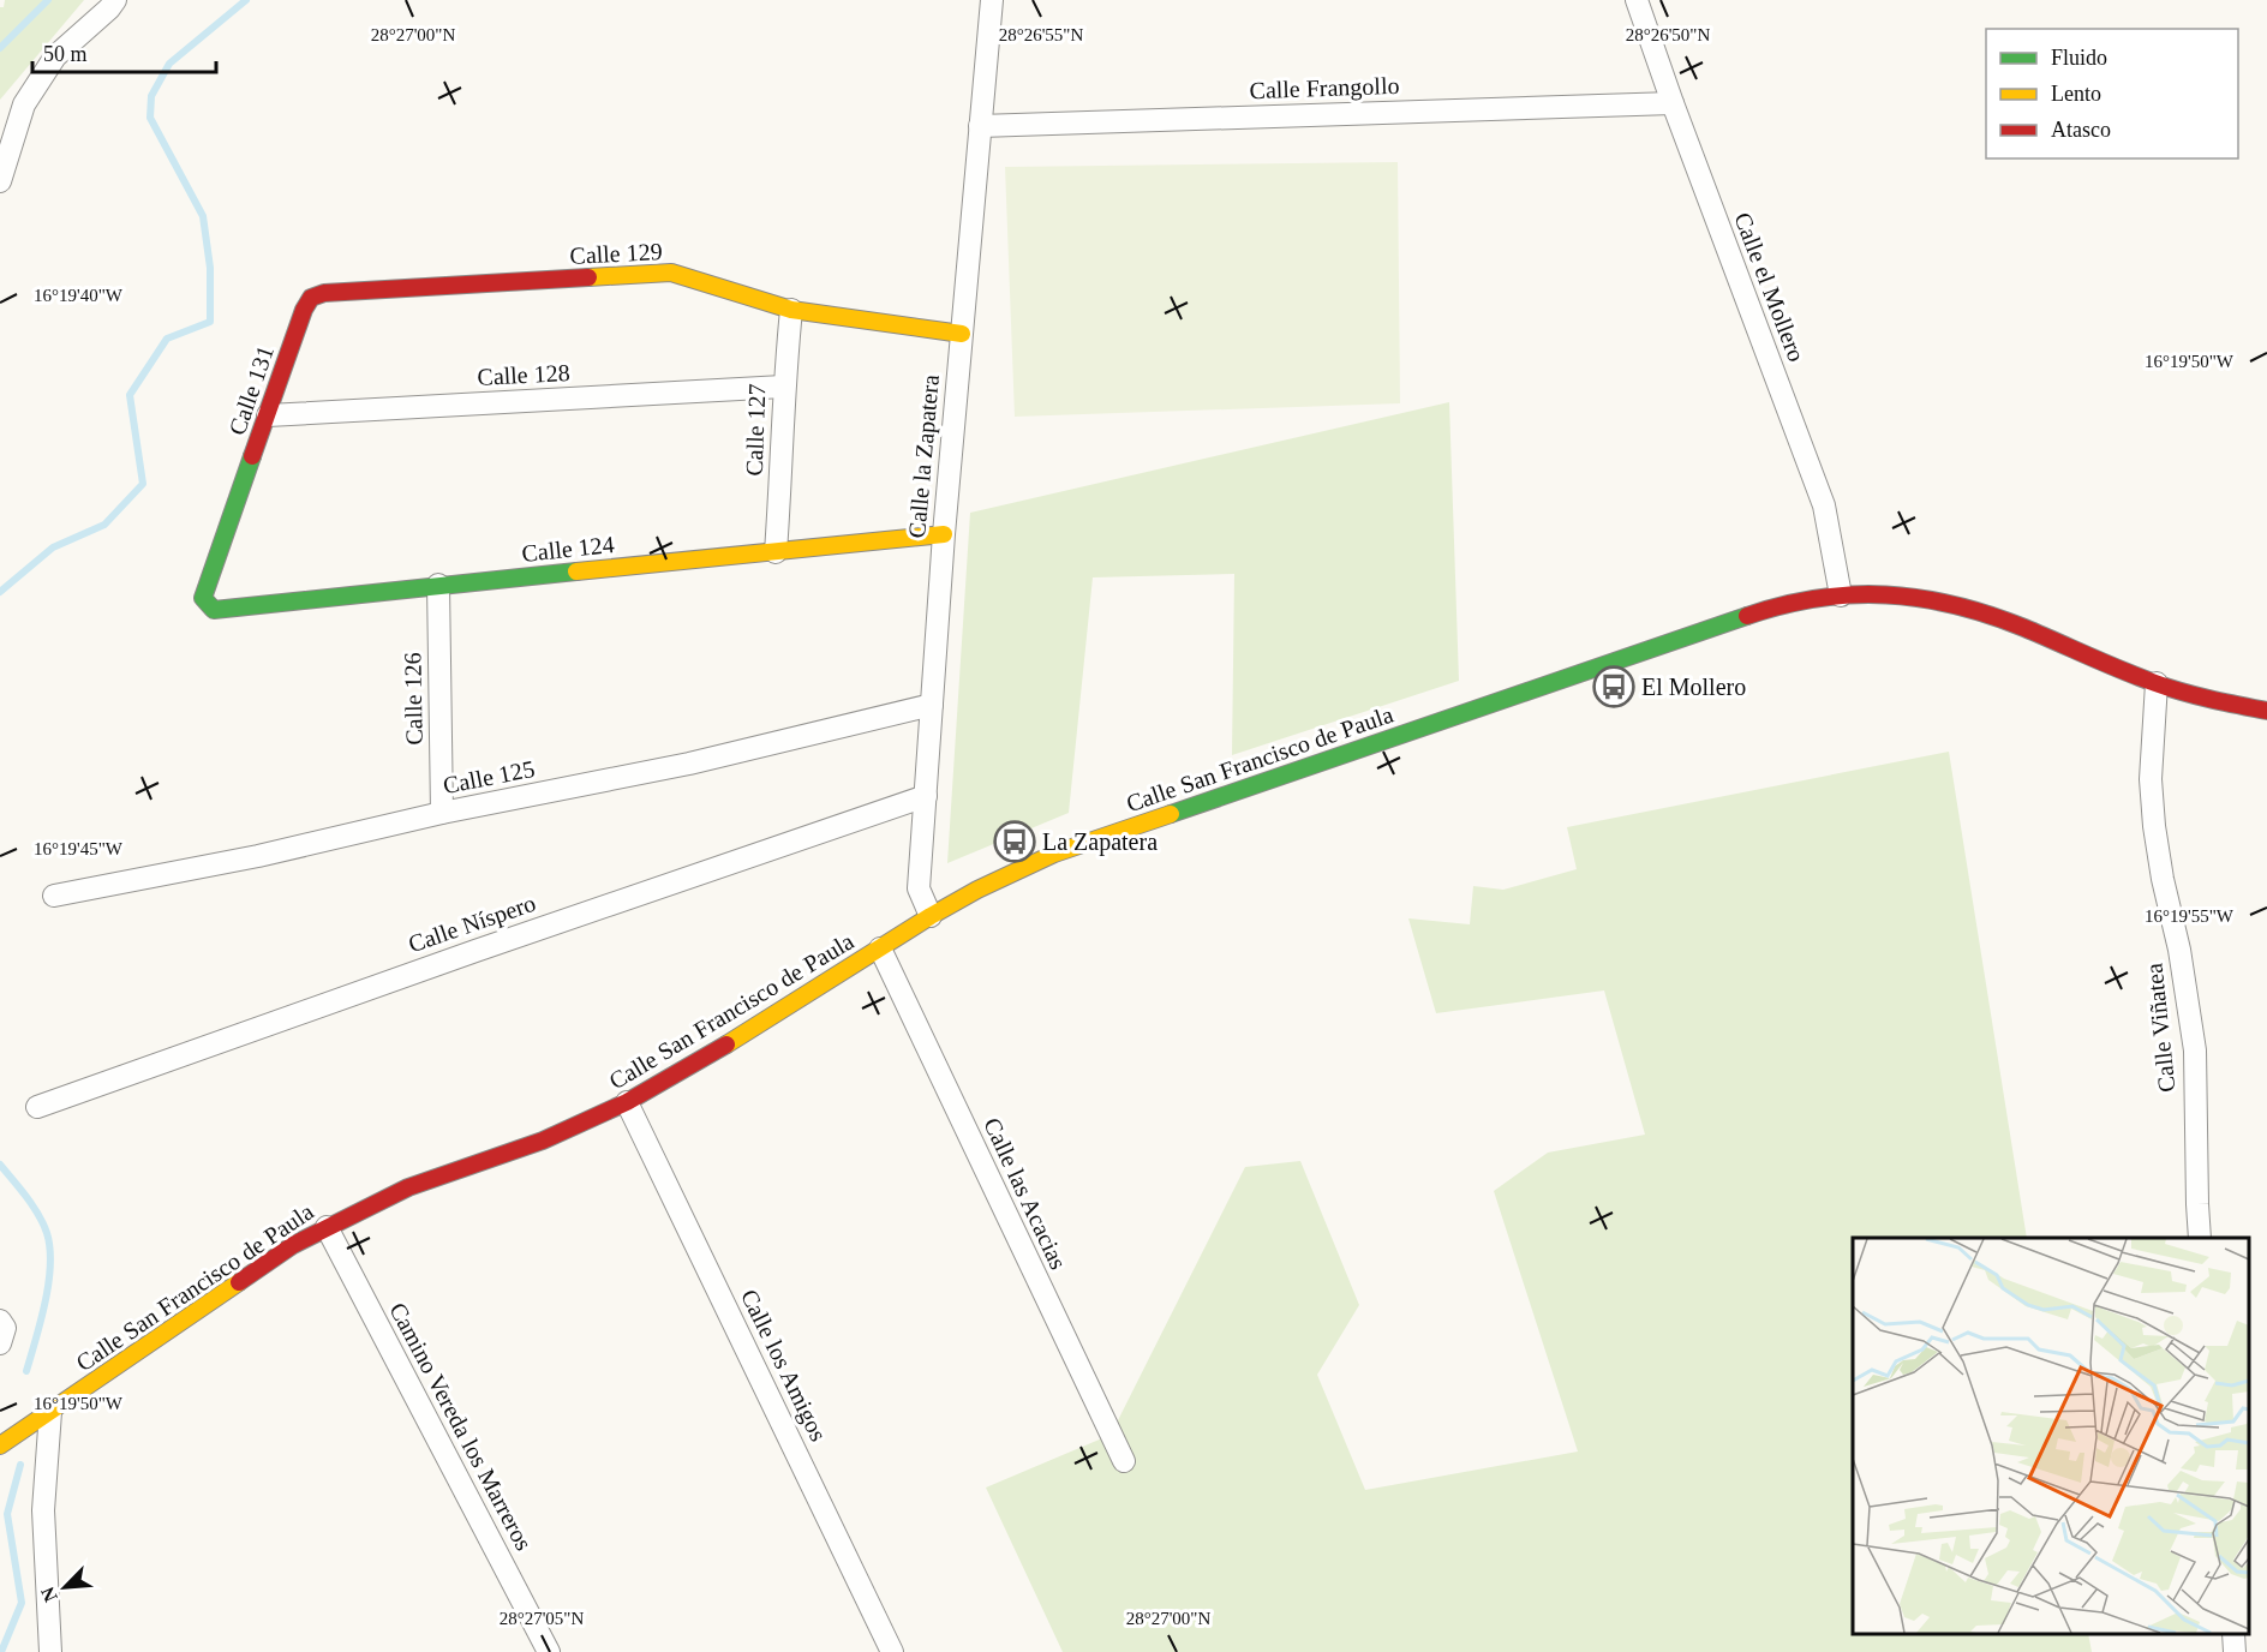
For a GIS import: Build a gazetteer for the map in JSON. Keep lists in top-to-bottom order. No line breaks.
{"streets":{"main road":["Calle 129","Calle 131","Calle 124","Calle San Francisco de Paula"],"street":["Calle Frangollo","Calle el Mollero","Calle 128","Calle 127","Calle la Zapatera","Calle 126","Calle 125","Calle Níspero","Calle Viñatea","Calle las Acacias","Calle los Amigos","Camino Vereda los Marreros"]},"crossings":[["Calle Frangollo","Calle el Mollero"],["Calle Frangollo","Calle la Zapatera"],["Calle 129","Calle 131"],["Calle 129","Calle 127"],["Calle 129","Calle la Zapatera"],["Calle el Mollero","Calle San Francisco de Paula"],["Calle 128","Calle 131"],["Calle 128","Calle 127"],["Calle 131","Calle 124"],["Calle 127","Calle 124"],["Calle la Zapatera","Calle 124"],["Calle la Zapatera","Calle San Francisco de Paula"],["Calle la Zapatera","Calle 125"],["Calle la Zapatera","Calle Níspero"],["Calle 124","Calle 126"],["Calle 126","Calle 125"],["Calle San Francisco de Paula","Calle Viñatea"],["Calle San Francisco de Paula","Calle las Acacias"],["Calle San Francisco de Paula","Calle los Amigos"],["Calle San Francisco de Paula","Camino Vereda los Marreros"]],"places":{"bus stop":["El Mollero","La Zapatera"]},"legend":["Fluido","Lento","Atasco"],"scale_bar":"50 m","north":"bottom left","coordinates":["28°27'00\"N","28°26'55\"N","28°26'50\"N","16°19'40\"W","16°19'50\"W","16°19'45\"W","16°19'55\"W","28°27'05\"N"]}
